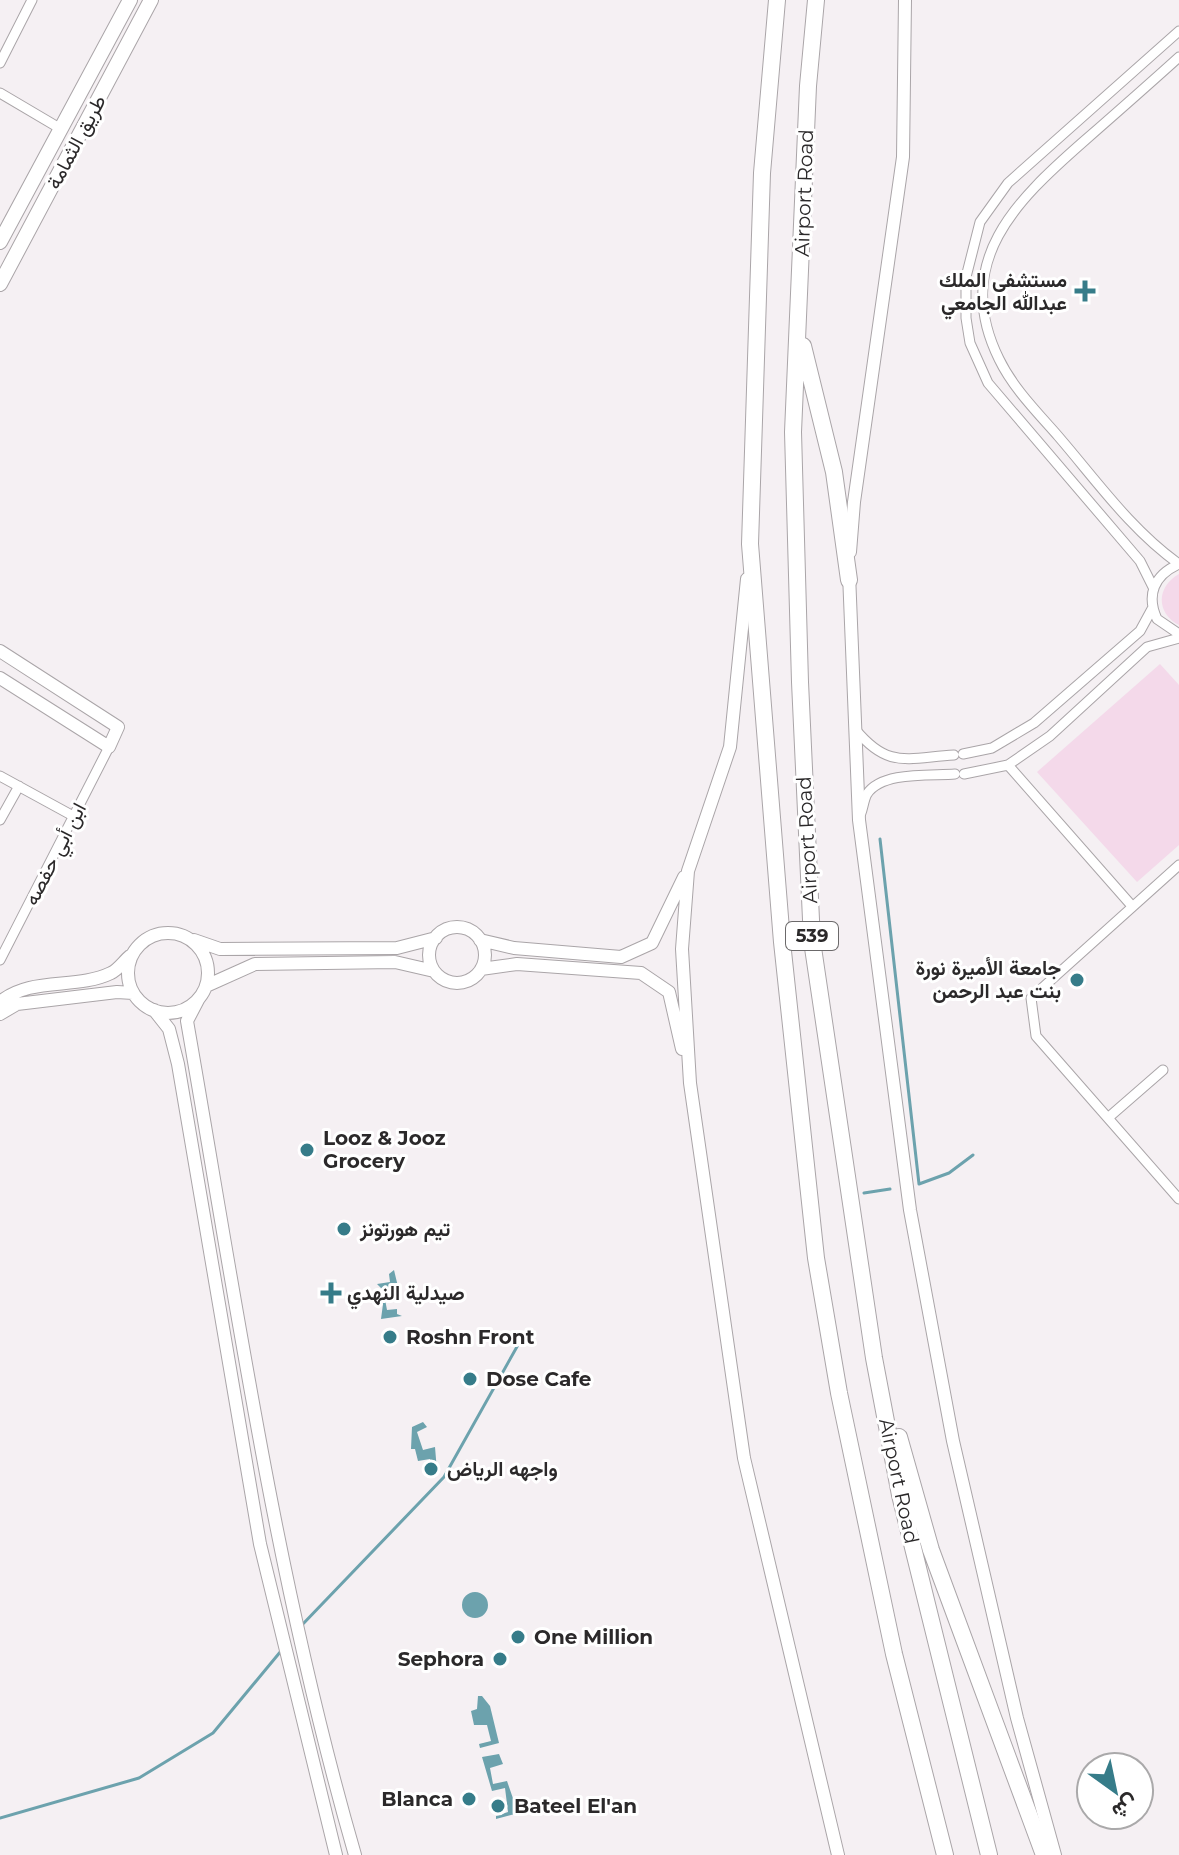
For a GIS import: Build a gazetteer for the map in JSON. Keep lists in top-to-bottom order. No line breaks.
{"streets":{"highway":["Airport Road","539"],"main road":["طريق الثمامة"],"street":["ابن أبي حفصه"]},"places":{"health":["مستشفى الملك عبدالله الجامعي","صيدلية النهدي"],"other":["جامعة الأميرة نورة بنت عبد الرحمن","Looz & Jooz Grocery","تيم هورتونز","Roshn Front","Dose Cafe","واجهه الرياض","One Million","Sephora","Blanca","Bateel El'an"]},"north":"bottom right"}
